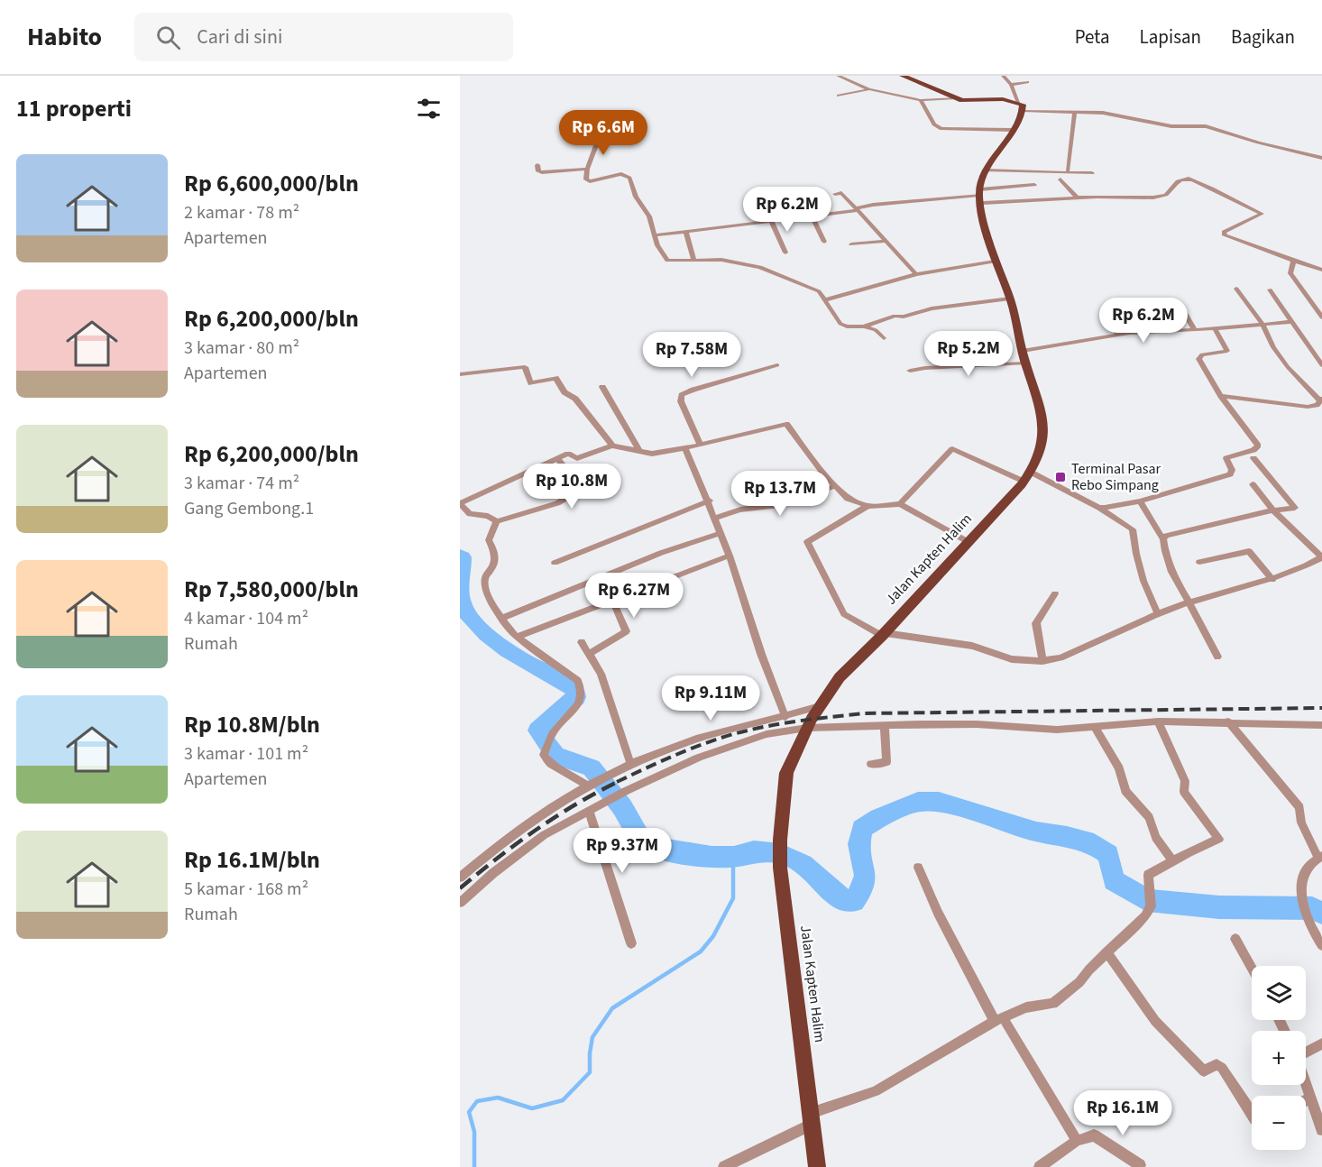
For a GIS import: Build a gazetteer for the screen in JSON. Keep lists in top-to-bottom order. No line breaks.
{"streets":{"main road":["Jalan Kapten Halim"]},"places":{"transit":["Terminal Pasar Rebo Simpang"]},"page":{"header":"Habito","search":"Cari di sini","nav":["Peta","Lapisan","Bagikan"],"heading":"11 properti","price":["Rp 6.6M","Rp 6.2M","Rp 6.2M","Rp 5.2M","Rp 7.58M","Rp 10.8M","Rp 13.7M","Rp 6.27M","Rp 9.11M","Rp 9.37M","Rp 16.1M"],"list":[{"name":"Rp 6,600,000/bln","note":"2 kamar · 78 m² · Apartemen"},{"name":"Rp 6,200,000/bln","note":"3 kamar · 80 m² · Apartemen"},{"name":"Rp 6,200,000/bln","note":"3 kamar · 74 m² · Gang Gembong.1"},{"name":"Rp 7,580,000/bln","note":"4 kamar · 104 m² · Rumah"},{"name":"Rp 10.8M/bln","note":"3 kamar · 101 m² · Apartemen"},{"name":"Rp 16.1M/bln","note":"5 kamar · 168 m² · Rumah"}],"map_buttons":["+","−"]}}
